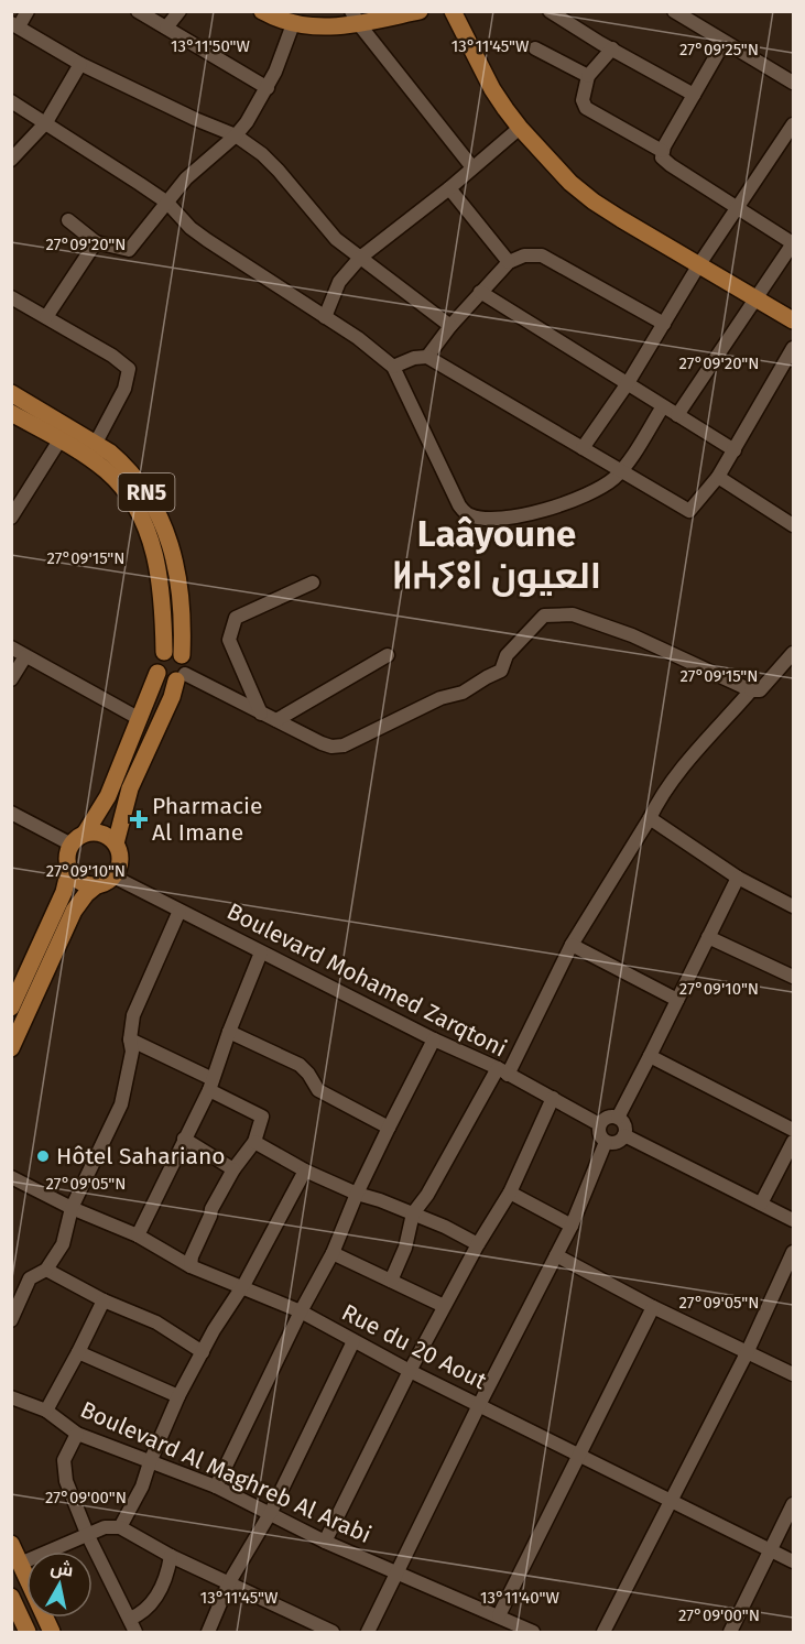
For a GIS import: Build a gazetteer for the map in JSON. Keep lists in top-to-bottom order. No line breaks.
{"streets":{"main road":["RN5"],"street":["Boulevard Mohamed Zarqtoni","Rue du 20 Aout","Boulevard Al Maghreb Al Arabi"]},"crossings":[["RN5","Boulevard Mohamed Zarqtoni"]],"districts":["Laâyoune ⵍⵄⵢⵓⵏ العيون"],"places":{"health":["Pharmacie Al Imane"],"other":["Hôtel Sahariano"]},"north":"top","coordinates":["13°11'50\"W","13°11'45\"W","27°09'25\"N","27°09'20\"N","27°09'15\"N","27°09'10\"N","27°09'05\"N","27°09'00\"N","13°11'40\"W"]}
